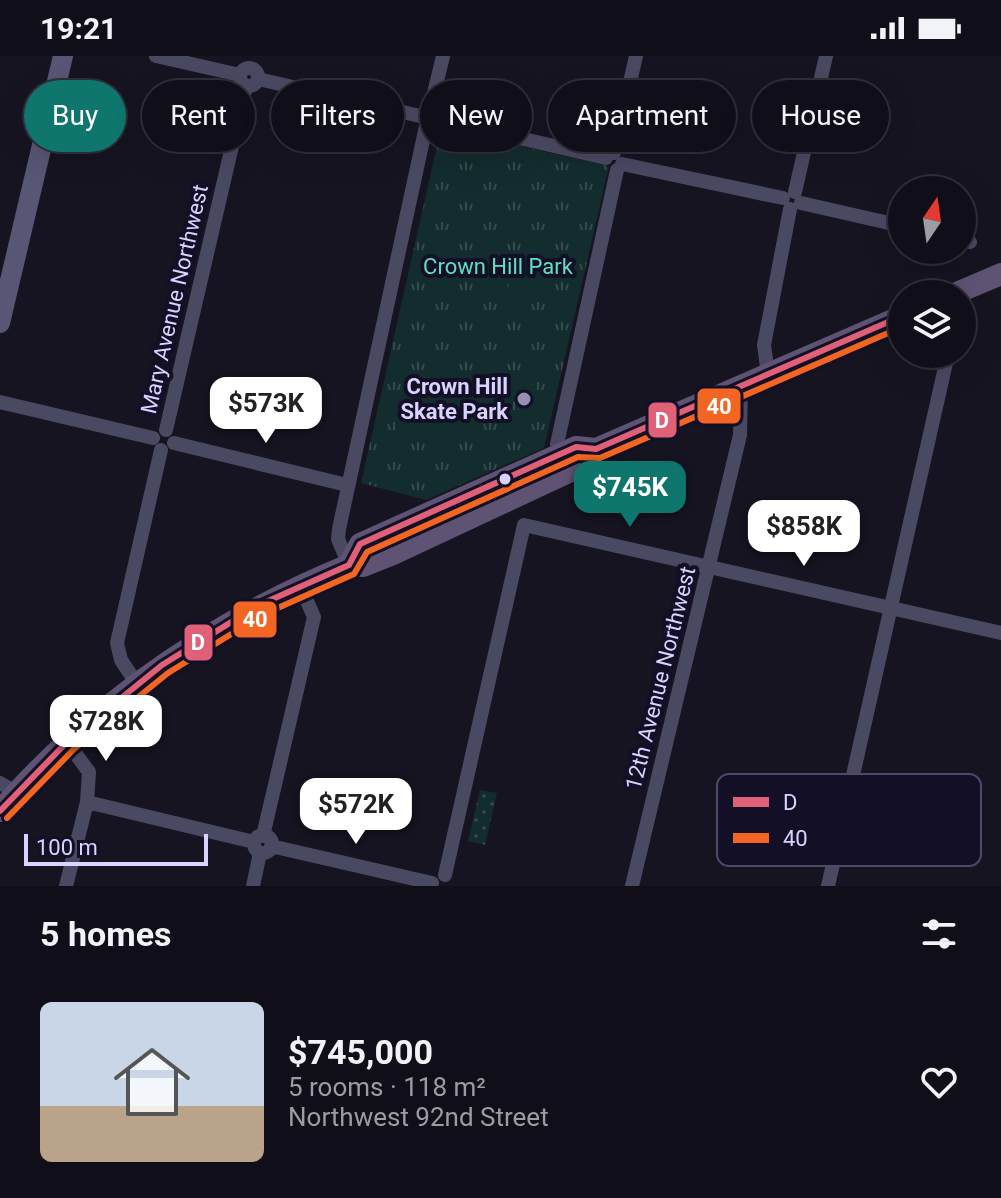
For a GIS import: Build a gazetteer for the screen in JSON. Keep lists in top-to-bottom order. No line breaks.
{"streets":{"street":["Mary Avenue Northwest","12th Avenue Northwest"]},"parks":["Crown Hill Park"],"places":["Crown Hill Skate Park"],"lines":["transit line D","transit line 40"],"legend":["D","40"],"scale_bar":"100 m","north":"top","page":{"status":"19:21","chip":["Buy","Rent","Filters","New","Apartment","House"],"price":["$573K","$745K","$858K","$728K","$572K"],"scale":"100 m","heading":"5 homes","list":[{"name":"$745,000","note":"5 rooms · 118 m² · Northwest 92nd Street"}]}}
